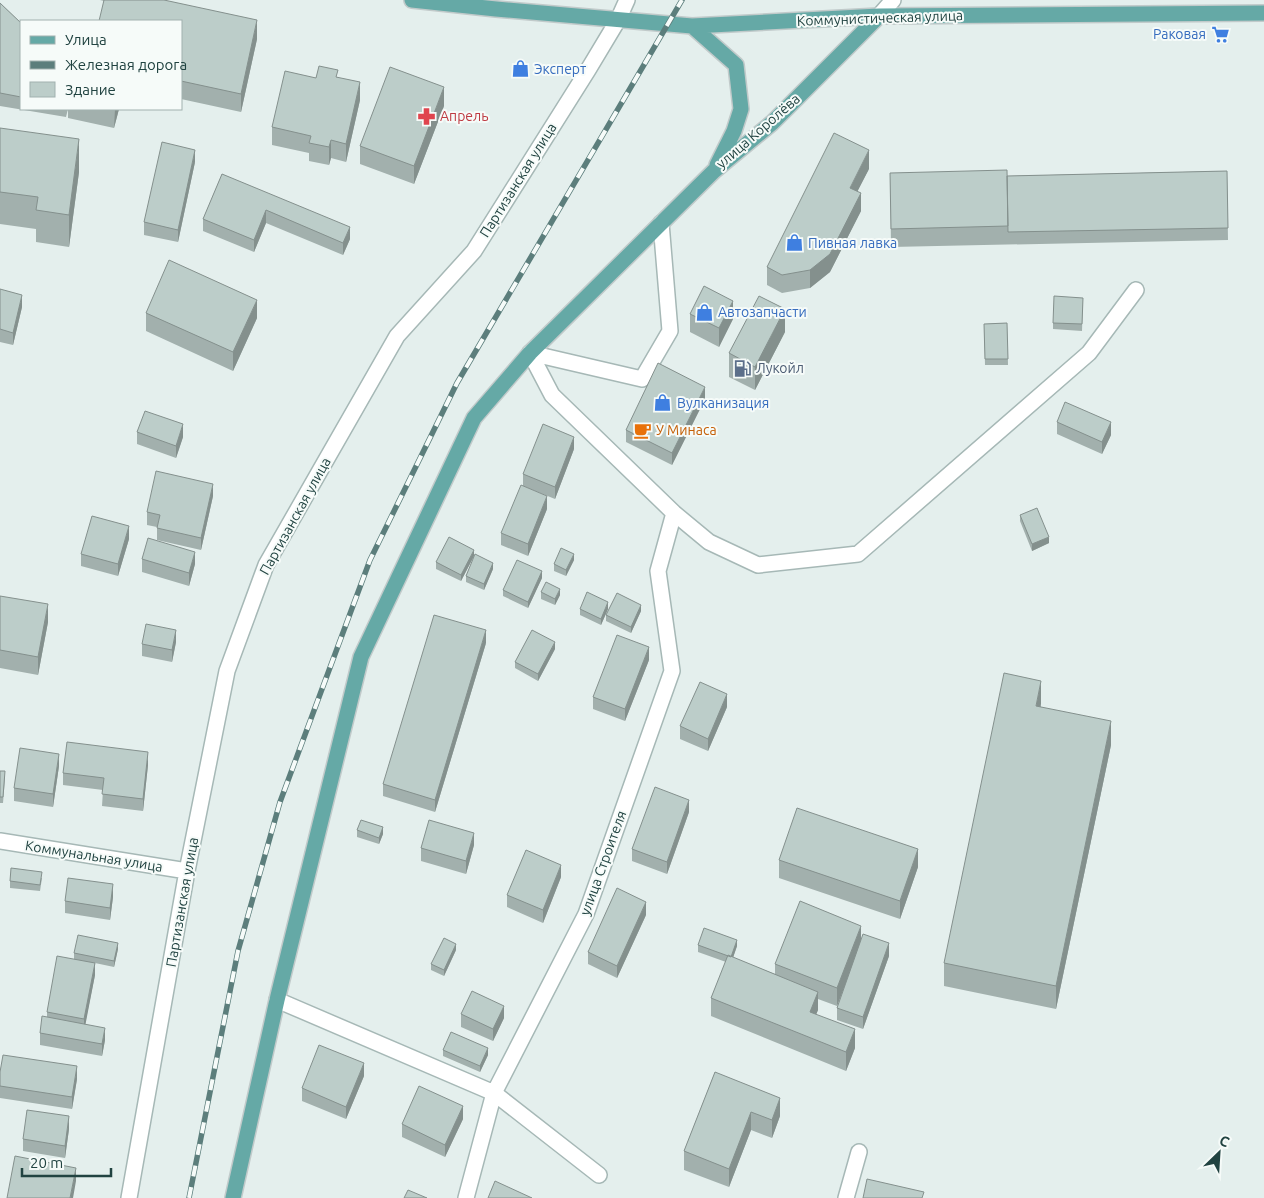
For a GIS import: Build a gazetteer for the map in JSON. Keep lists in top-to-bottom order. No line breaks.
{"streets":{"main road":["Коммунистическая улица","улица Королёва"],"street":["Партизанская улица","Коммунальная улица","улица Строителя"]},"crossings":[["Коммунистическая улица","улица Королёва"],["Коммунистическая улица","Партизанская улица"],["Партизанская улица","Коммунальная улица"]],"places":{"supermarket":["Раковая"],"shop":["Эксперт","Пивная лавка","Автозапчасти","Вулканизация"],"pharmacy":["Апрель"],"fuel station":["Лукойл"],"cafe":["У Минаса"]},"legend":["Улица","Железная дорога","Здание"],"scale_bar":"20 m","north":"top right"}
